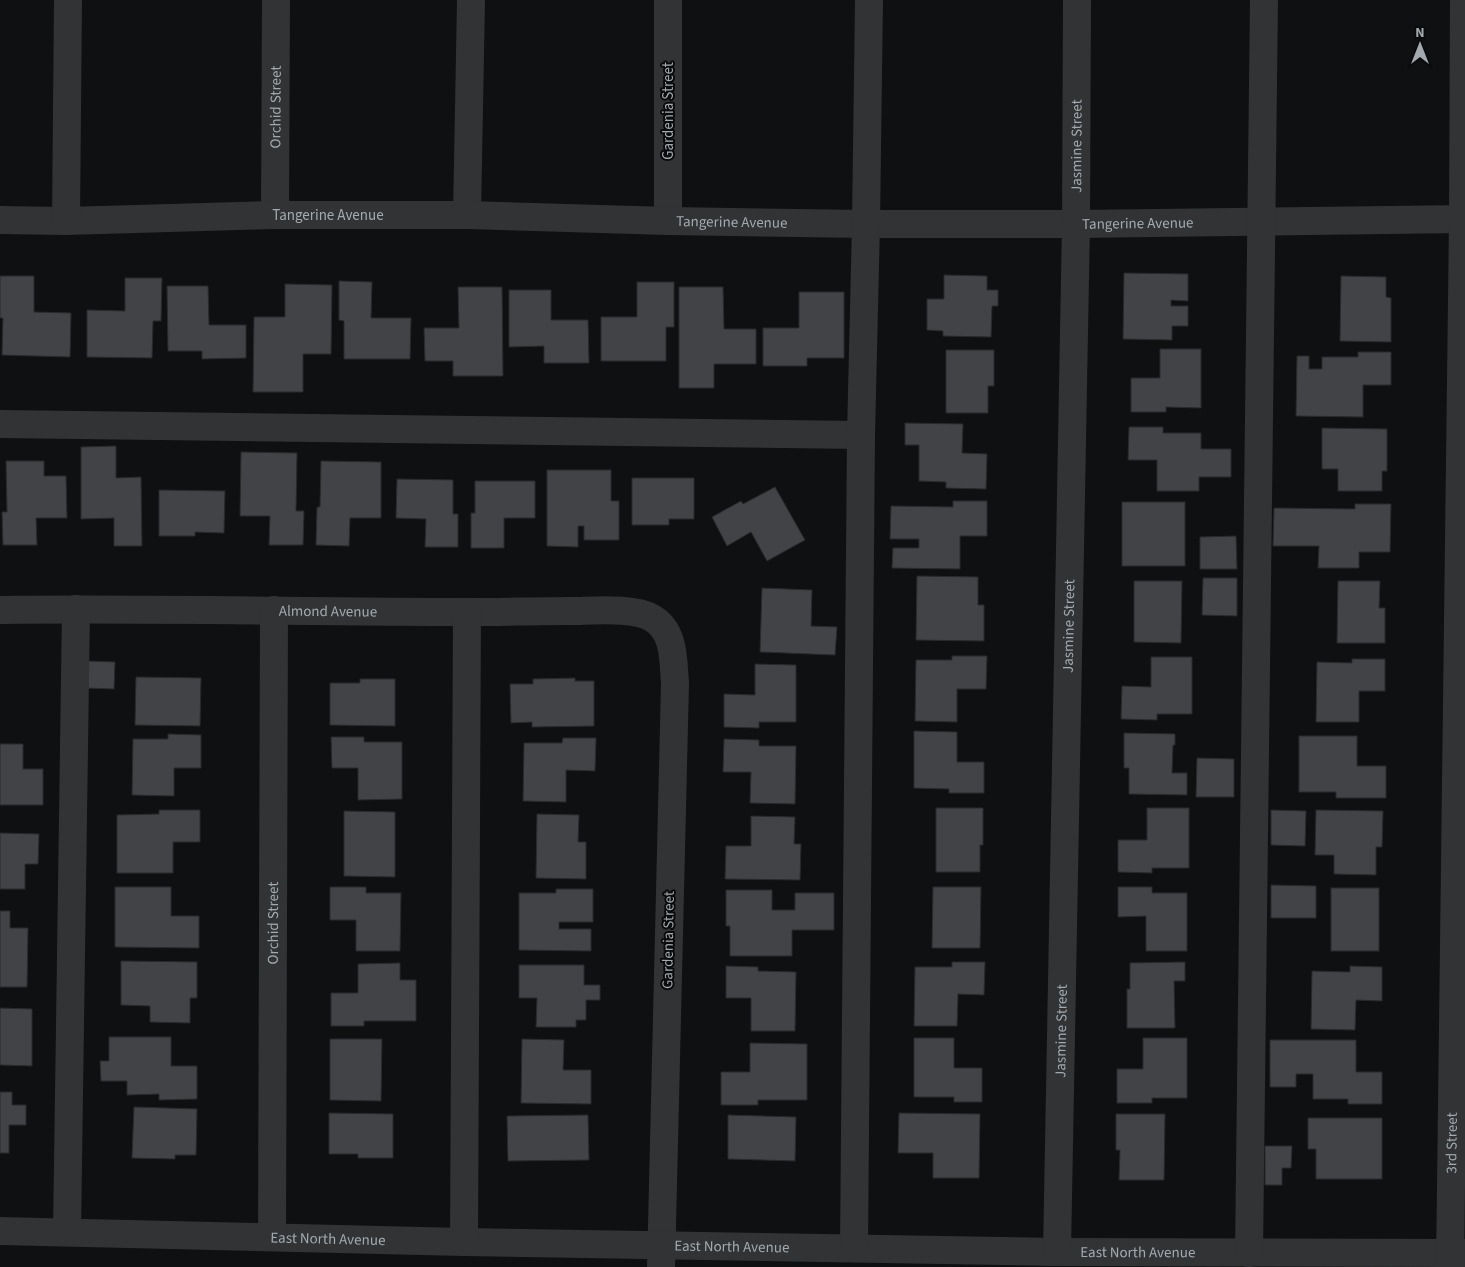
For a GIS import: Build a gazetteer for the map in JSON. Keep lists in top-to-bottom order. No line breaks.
{"streets":{"street":["Orchid Street","Gardenia Street","Jasmine Street","Tangerine Avenue","Almond Avenue","3rd Street","East North Avenue"]},"crossings":[["Orchid Street","Tangerine Avenue"],["Orchid Street","Almond Avenue"],["Orchid Street","East North Avenue"],["Gardenia Street","Tangerine Avenue"],["Gardenia Street","Almond Avenue"],["Gardenia Street","East North Avenue"],["Jasmine Street","Tangerine Avenue"],["Jasmine Street","East North Avenue"],["Tangerine Avenue","3rd Street"],["3rd Street","East North Avenue"]],"north":"top"}
